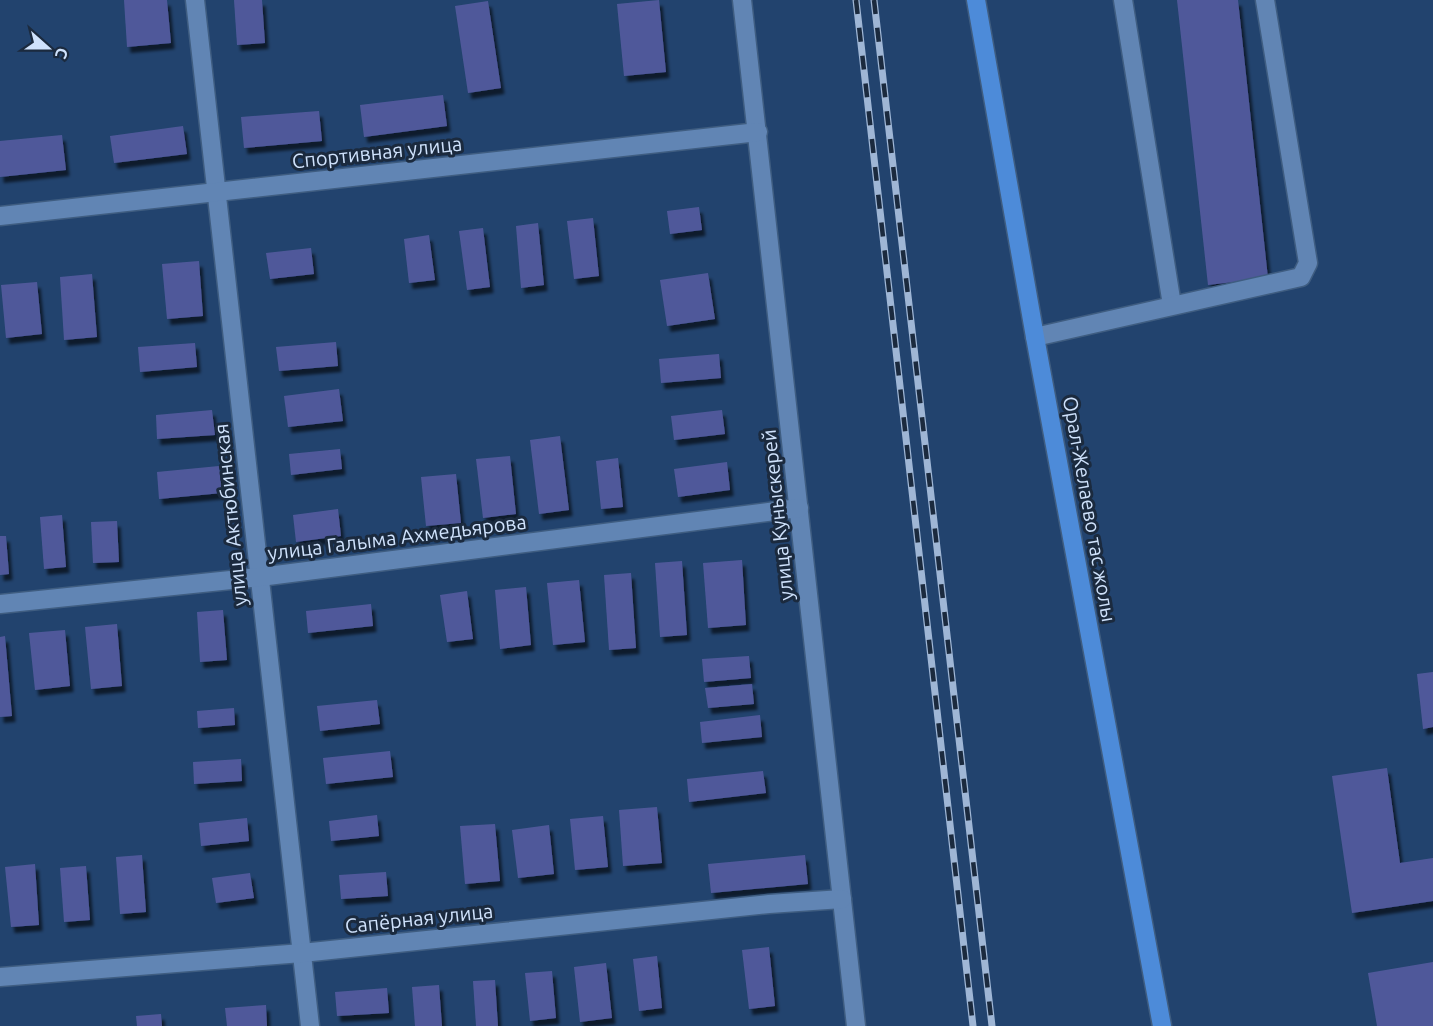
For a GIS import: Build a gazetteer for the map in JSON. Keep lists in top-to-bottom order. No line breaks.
{"streets":{"main road":["Орал-Желаево тас жолы"],"street":["Спортивная улица","улица Актюбинская","улица Куныскерей","улица Галыма Ахмедьярова","Сапёрная улица"]},"crossings":[["Спортивная улица","улица Актюбинская"],["Спортивная улица","улица Куныскерей"],["улица Актюбинская","улица Галыма Ахмедьярова"],["улица Актюбинская","Сапёрная улица"],["улица Куныскерей","улица Галыма Ахмедьярова"],["улица Куныскерей","Сапёрная улица"]],"north":"right"}
